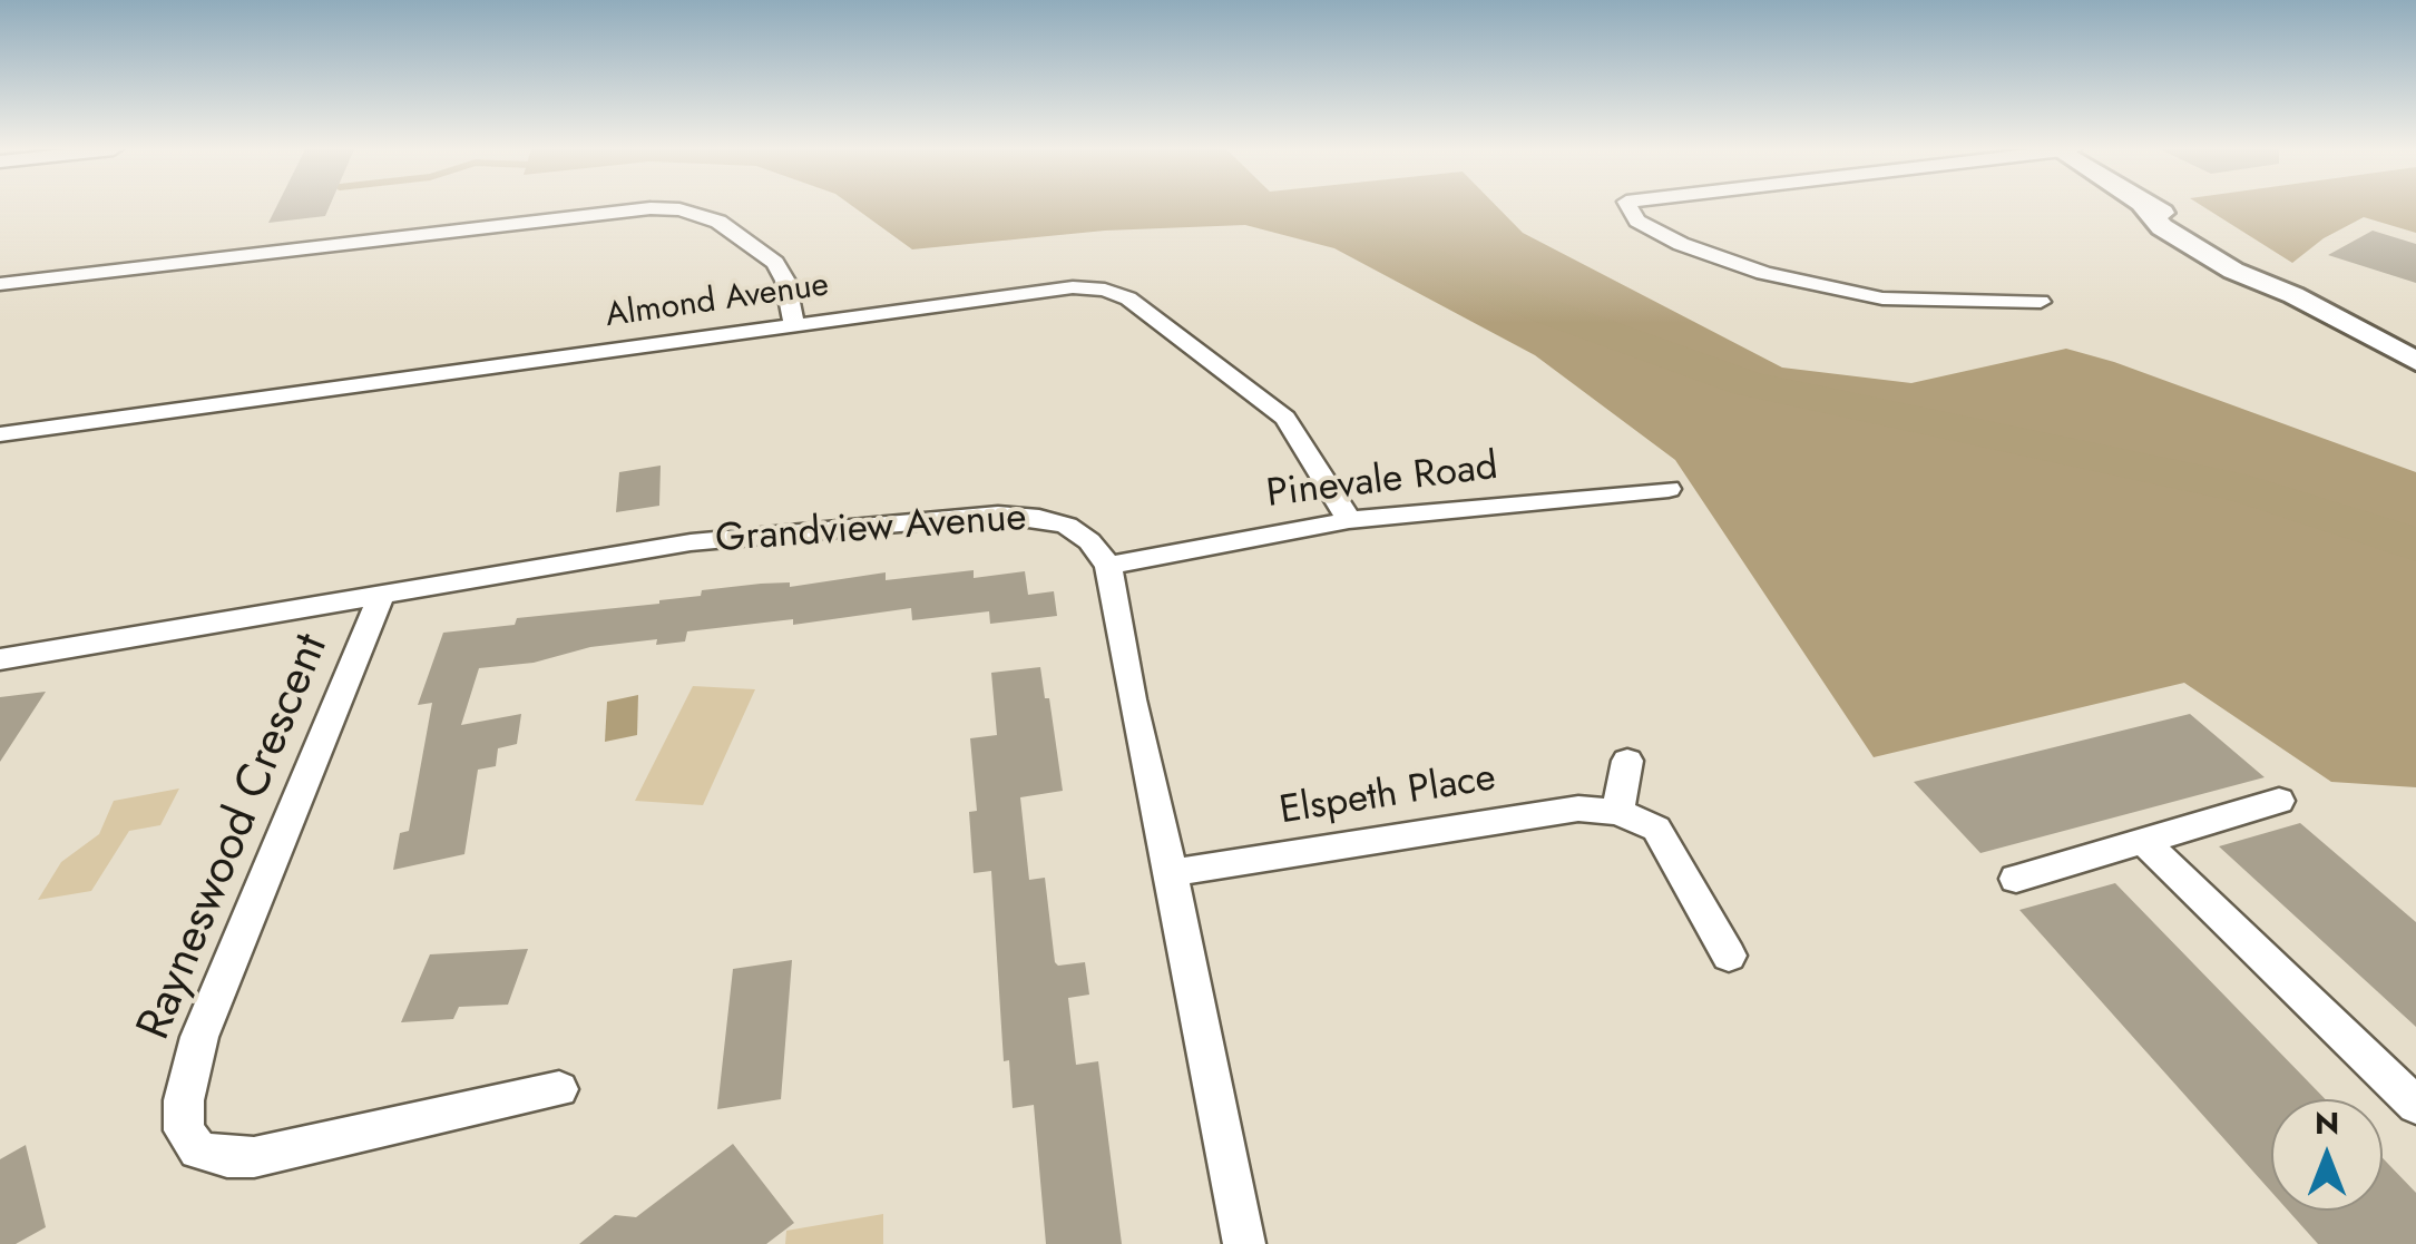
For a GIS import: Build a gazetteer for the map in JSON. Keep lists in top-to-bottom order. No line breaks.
{"streets":{"street":["Almond Avenue","Pinevale Road","Grandview Avenue","Elspeth Place","Rayneswood Crescent"]},"crossings":[["Almond Avenue","Pinevale Road"],["Pinevale Road","Grandview Avenue"],["Grandview Avenue","Rayneswood Crescent"]],"north":"top"}
